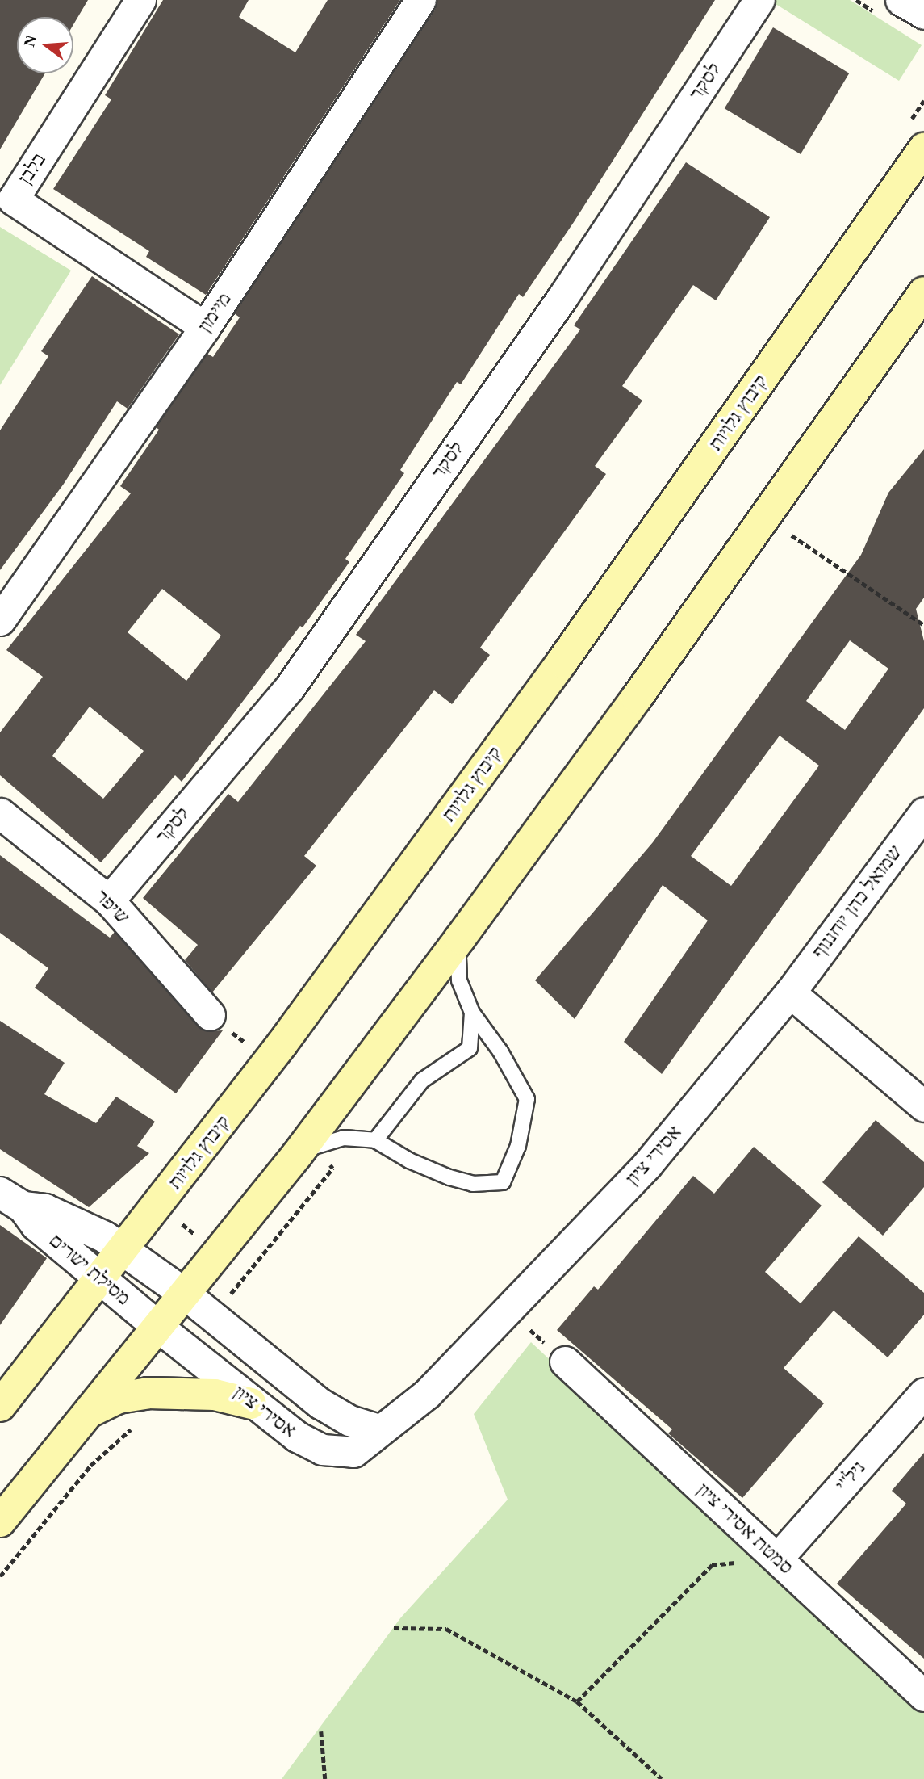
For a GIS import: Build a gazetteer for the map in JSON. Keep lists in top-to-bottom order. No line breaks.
{"streets":{"main road":["קיבוץ גלויות"],"street":["לסקר","בלבן","מיימון","שמואל כהן יוחננוף","שיפר","אסירי ציון","מסילת ישרים","ניל\"י","סמטת אסירי ציון"]},"crossings":[["לסקר","שיפר"],["בלבן","מיימון"],["קיבוץ גלויות","מסילת ישרים"],["שמואל כהן יוחננוף","אסירי ציון"],["אסירי ציון","מסילת ישרים"],["ניל\"י","סמטת אסירי ציון"]],"north":"left"}
